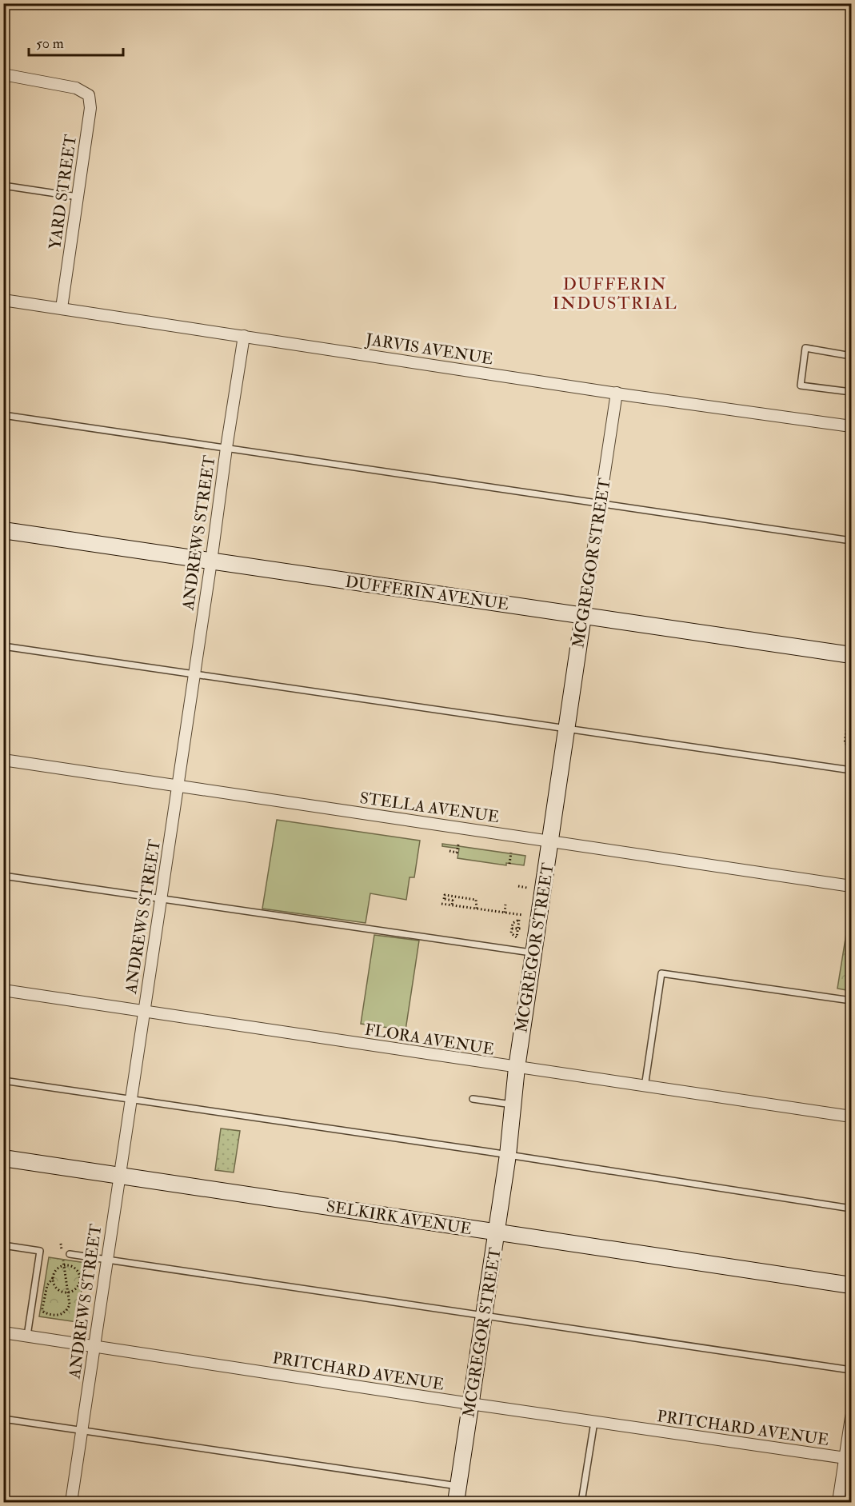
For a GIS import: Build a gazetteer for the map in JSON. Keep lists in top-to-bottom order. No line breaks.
{"streets":{"main road":["MCGREGOR STREET","DUFFERIN AVENUE","SELKIRK AVENUE"],"street":["YARD STREET","JARVIS AVENUE","ANDREWS STREET","STELLA AVENUE","FLORA AVENUE","PRITCHARD AVENUE"]},"crossings":[["YARD STREET","JARVIS AVENUE"],["JARVIS AVENUE","ANDREWS STREET"],["JARVIS AVENUE","MCGREGOR STREET"],["ANDREWS STREET","DUFFERIN AVENUE"],["ANDREWS STREET","STELLA AVENUE"],["ANDREWS STREET","FLORA AVENUE"],["ANDREWS STREET","SELKIRK AVENUE"],["ANDREWS STREET","PRITCHARD AVENUE"],["MCGREGOR STREET","DUFFERIN AVENUE"],["MCGREGOR STREET","STELLA AVENUE"],["MCGREGOR STREET","FLORA AVENUE"],["MCGREGOR STREET","SELKIRK AVENUE"],["MCGREGOR STREET","PRITCHARD AVENUE"]],"districts":["DUFFERIN INDUSTRIAL"],"scale_bar":"50 m"}
